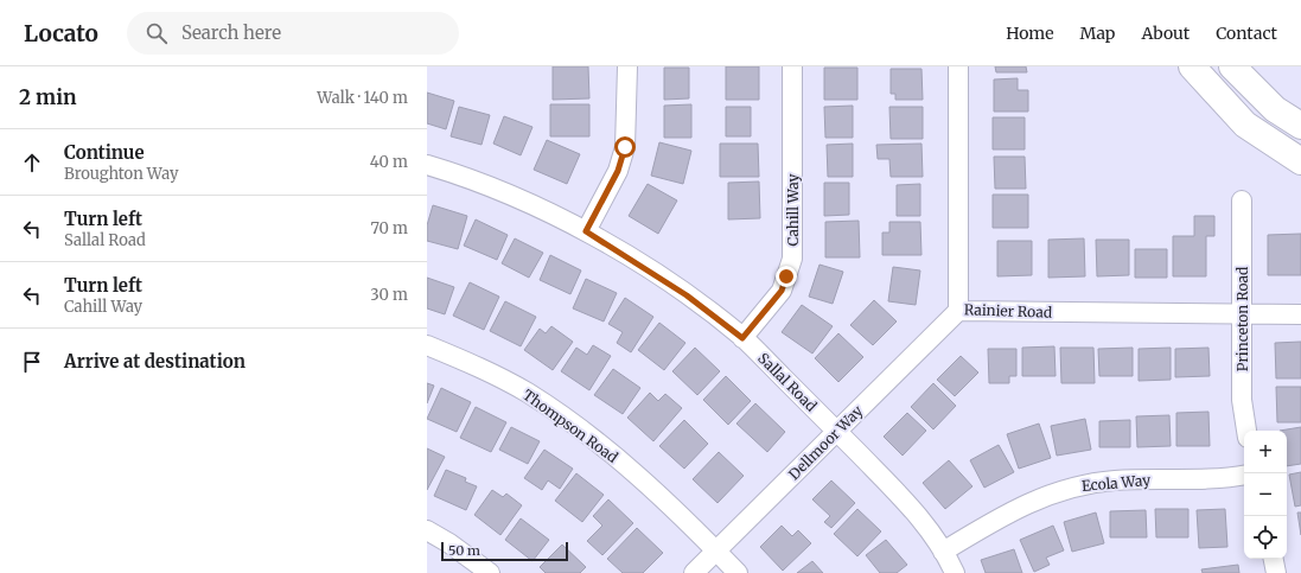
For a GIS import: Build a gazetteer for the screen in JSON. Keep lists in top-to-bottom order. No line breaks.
{"streets":{"street":["Cahill Way","Rainier Road","Princeton Road","Sallal Road","Thompson Road","Dellmoor Way","Ecola Way"]},"crossings":[["Cahill Way","Sallal Road"],["Rainier Road","Princeton Road"],["Rainier Road","Dellmoor Way"],["Sallal Road","Dellmoor Way"],["Sallal Road","Ecola Way"],["Thompson Road","Dellmoor Way"]],"scale_bar":"50 m","page":{"header":"Locato","search":"Search here","nav":["Home","Map","About","Contact"],"heading":["2 min","Walk · 140 m"],"list":[["Continue","Broughton Way","40 m"],["Turn left","Sallal Road","70 m"],["Turn left","Cahill Way","30 m"],"Arrive at destination"],"map_buttons":["+","−"],"scale":"50 m"}}
